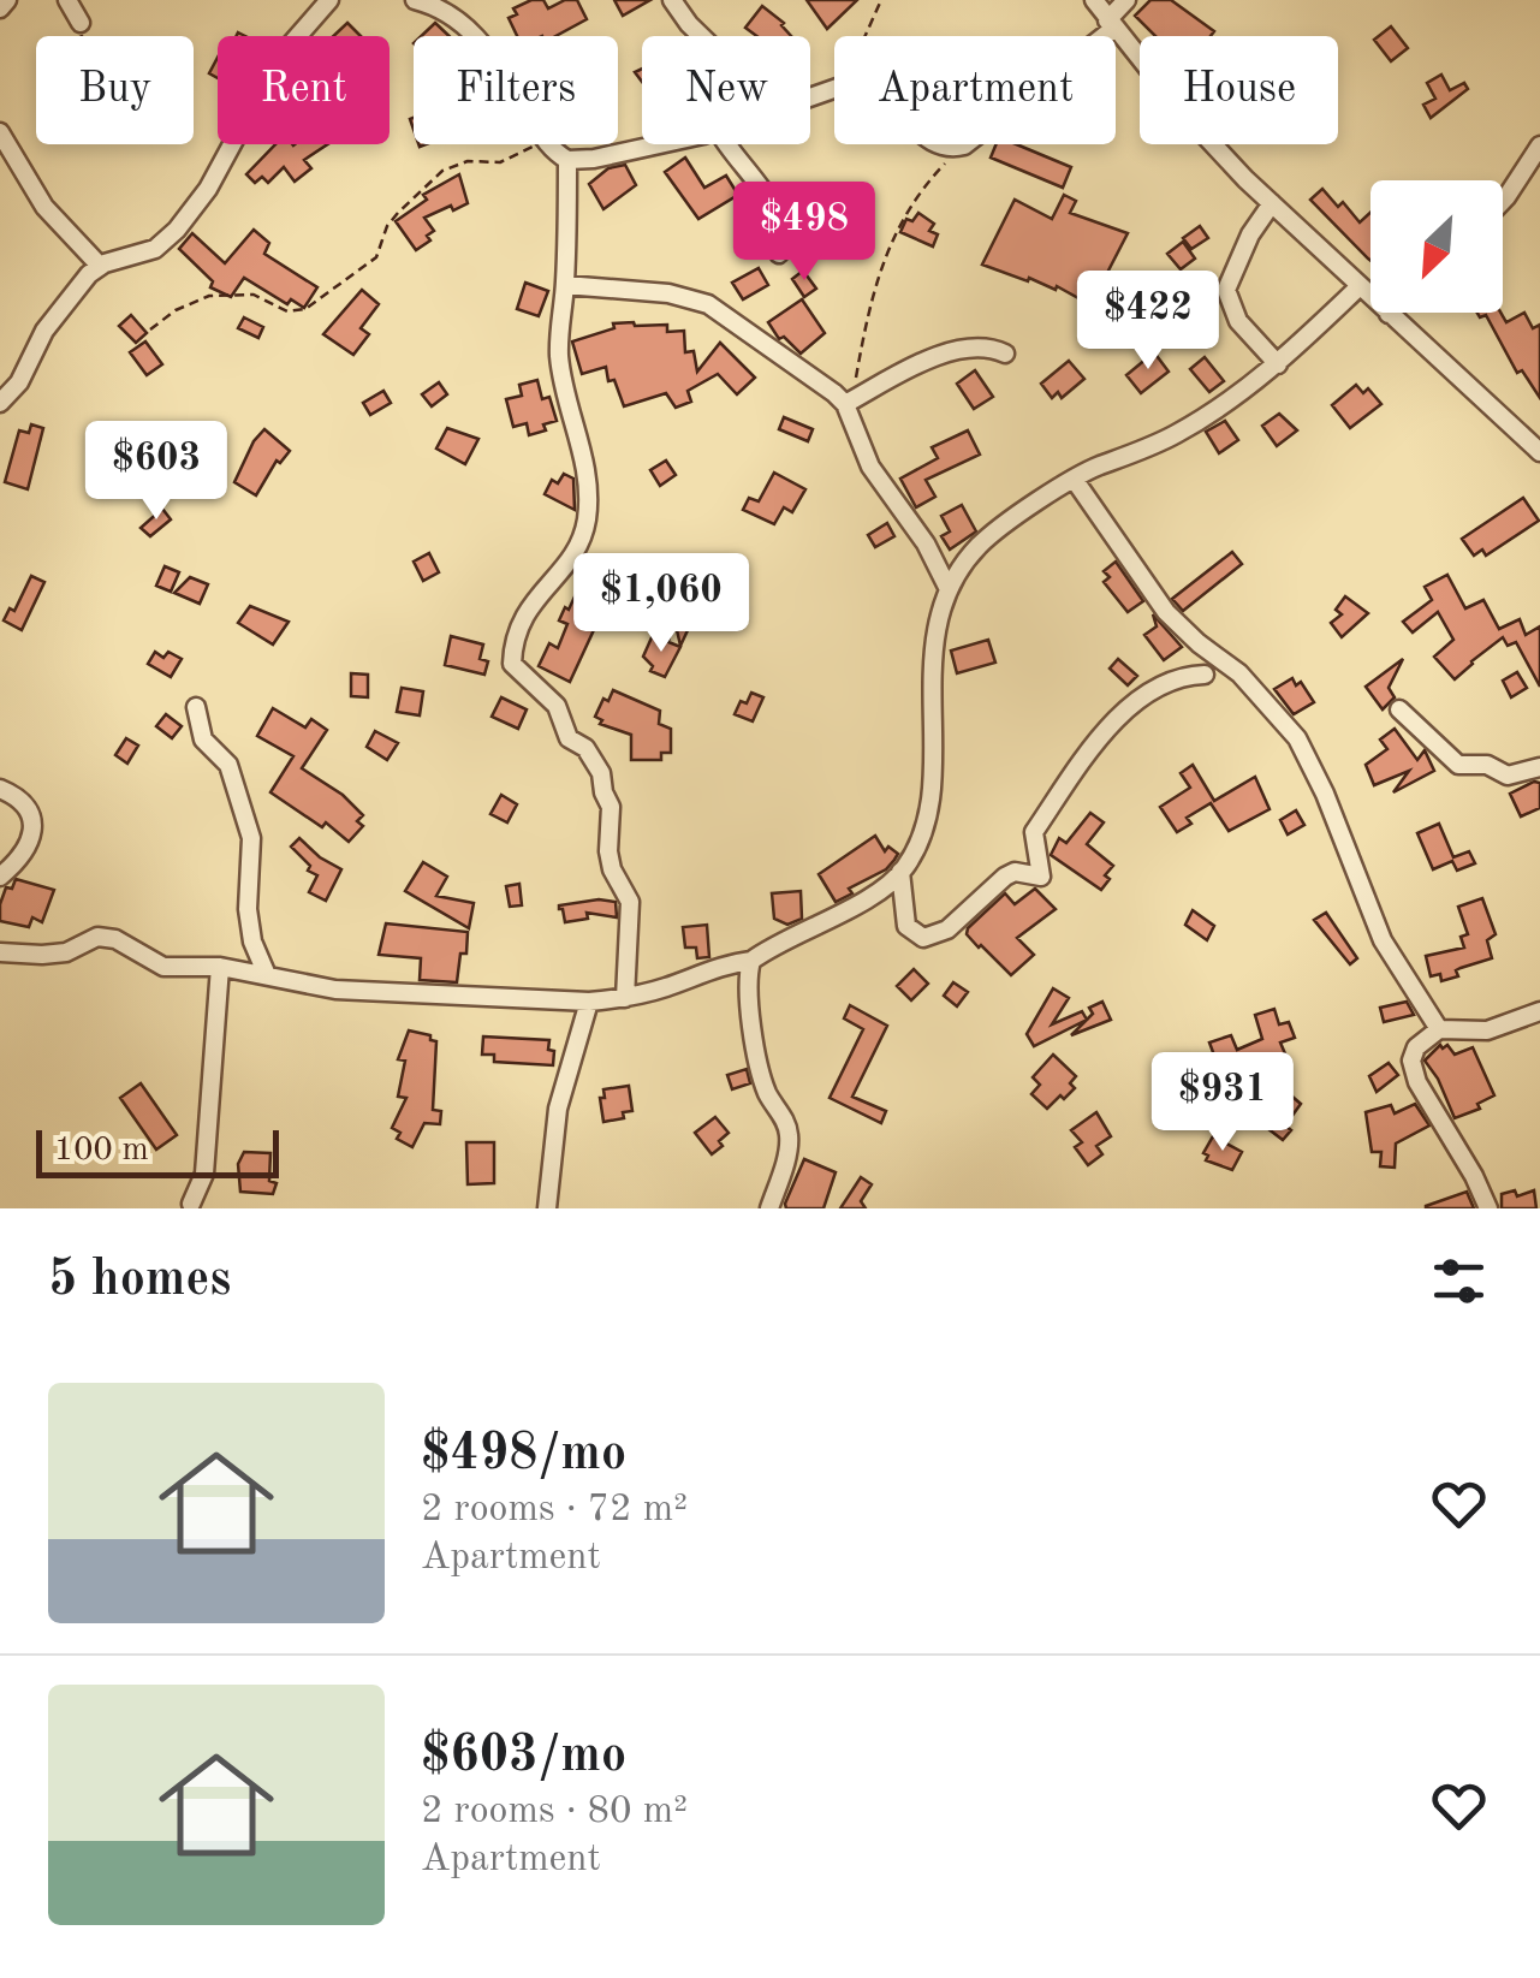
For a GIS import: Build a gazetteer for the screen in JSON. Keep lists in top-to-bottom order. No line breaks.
{"scale_bar":"100 m","north":"bottom left","page":{"chip":["Buy","Rent","Filters","New","Apartment","House"],"price":["$498","$422","$603","$1,060","$931"],"scale":"100 m","heading":"5 homes","list":[{"name":"$498/mo","note":"2 rooms · 72 m² · Apartment"},{"name":"$603/mo","note":"2 rooms · 80 m² · Apartment"}]}}
